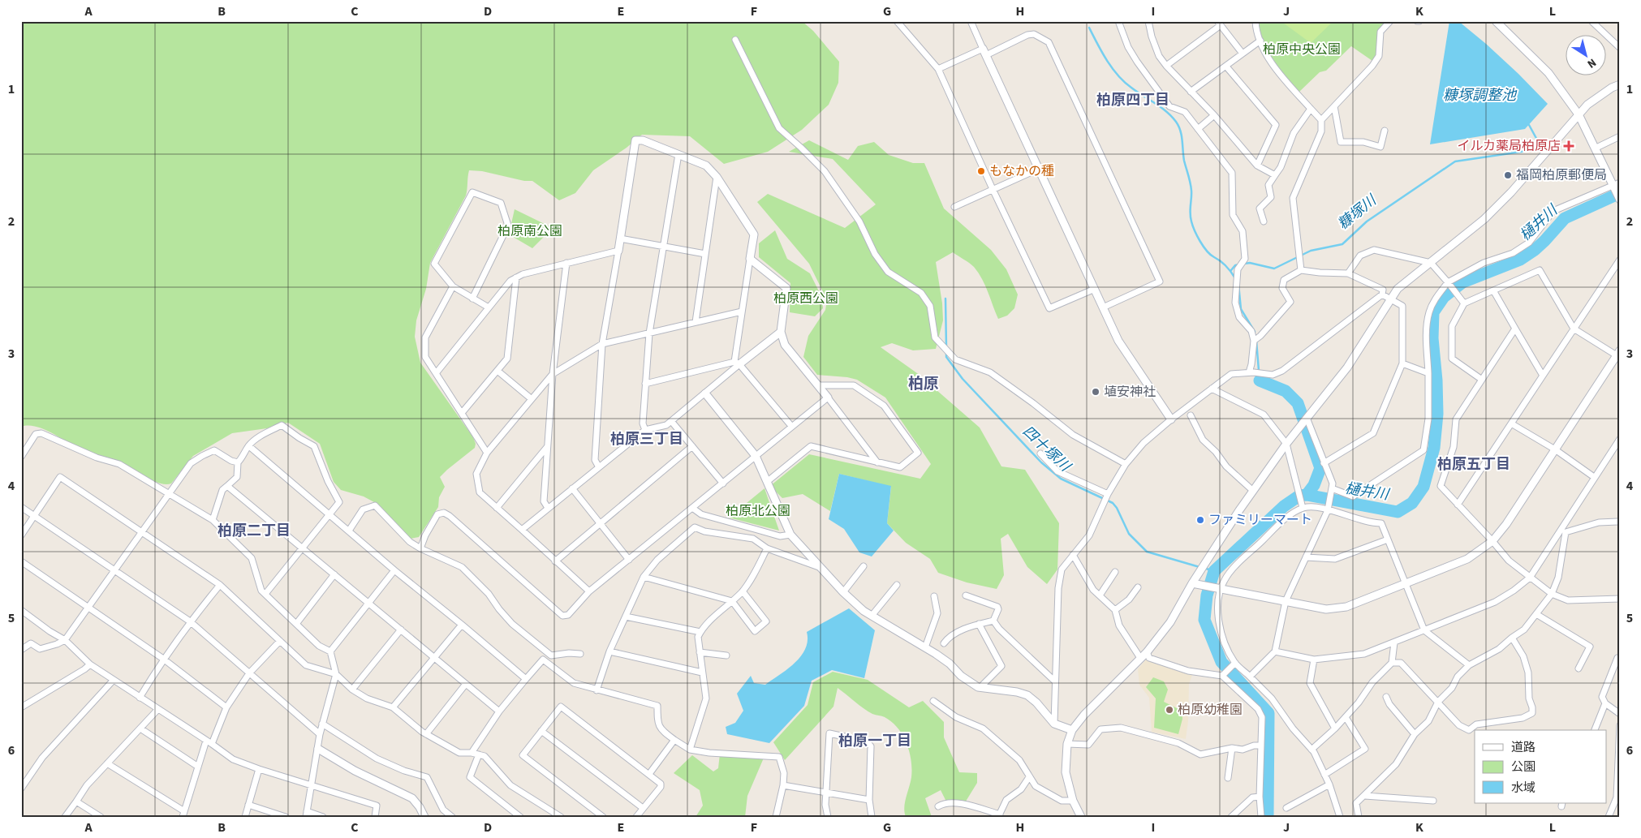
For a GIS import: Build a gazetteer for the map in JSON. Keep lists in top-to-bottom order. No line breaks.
{"districts":["柏原四丁目","柏原","柏原三丁目","柏原五丁目","柏原二丁目","柏原一丁目"],"water":["糠塚調整池","糠塚川","樋井川","四十塚川"],"parks":["柏原中央公園","柏原南公園","柏原西公園","柏原北公園"],"places":{"health":["イルカ薬局柏原店"],"other":["もなかの種","福岡柏原郵便局","埴安神社","ファミリーマート","柏原幼稚園"]},"legend":["道路","公園","水域"],"north":"bottom right","grid":{"columns":["A","B","C","D","E","F","G","H","I","J","K","L"],"rows":["1","2","3","4","5","6"]}}
